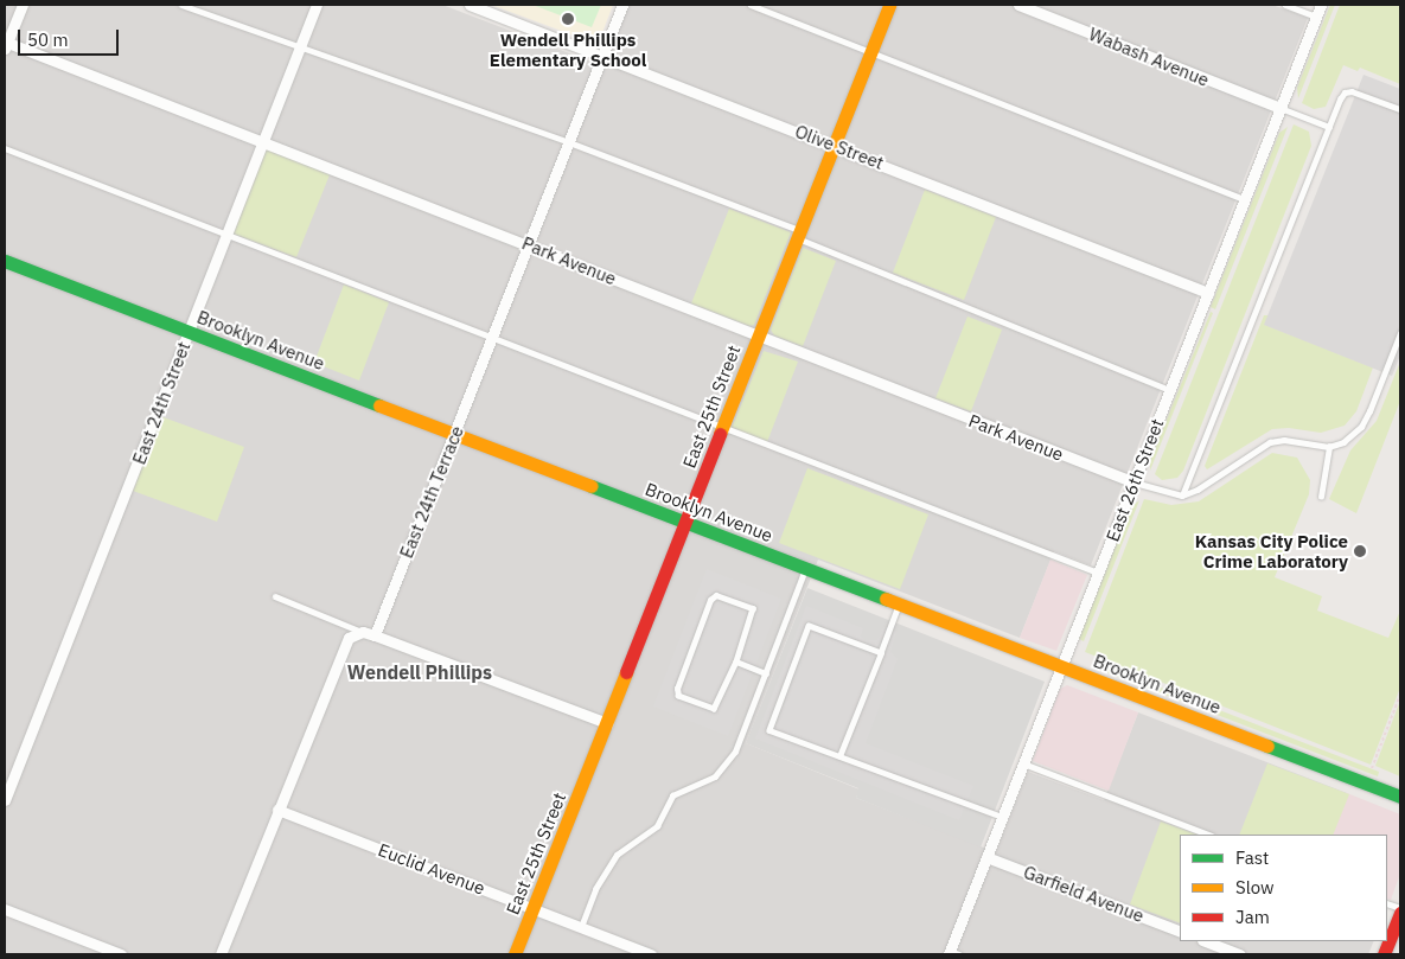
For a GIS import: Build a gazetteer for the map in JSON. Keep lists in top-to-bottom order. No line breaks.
{"streets":{"street":["Wabash Avenue","Olive Street","Park Avenue","Brooklyn Avenue","East 24th Street","East 25th Street","East 26th Street","East 24th Terrace","Euclid Avenue","Garfield Avenue"]},"crossings":[["Wabash Avenue","East 26th Street"],["Olive Street","East 25th Street"],["Olive Street","East 26th Street"],["Olive Street","East 24th Terrace"],["Park Avenue","East 24th Street"],["Park Avenue","East 25th Street"],["Park Avenue","East 26th Street"],["Park Avenue","East 24th Terrace"],["Brooklyn Avenue","East 24th Street"],["Brooklyn Avenue","East 25th Street"],["Brooklyn Avenue","East 26th Street"],["Brooklyn Avenue","East 24th Terrace"],["East 25th Street","Euclid Avenue"],["East 26th Street","Garfield Avenue"]],"districts":["Wendell Phillips"],"places":["Wendell Phillips Elementary School","Kansas City Police Crime Laboratory"],"legend":["Fast","Slow","Jam"],"scale_bar":"50 m"}
